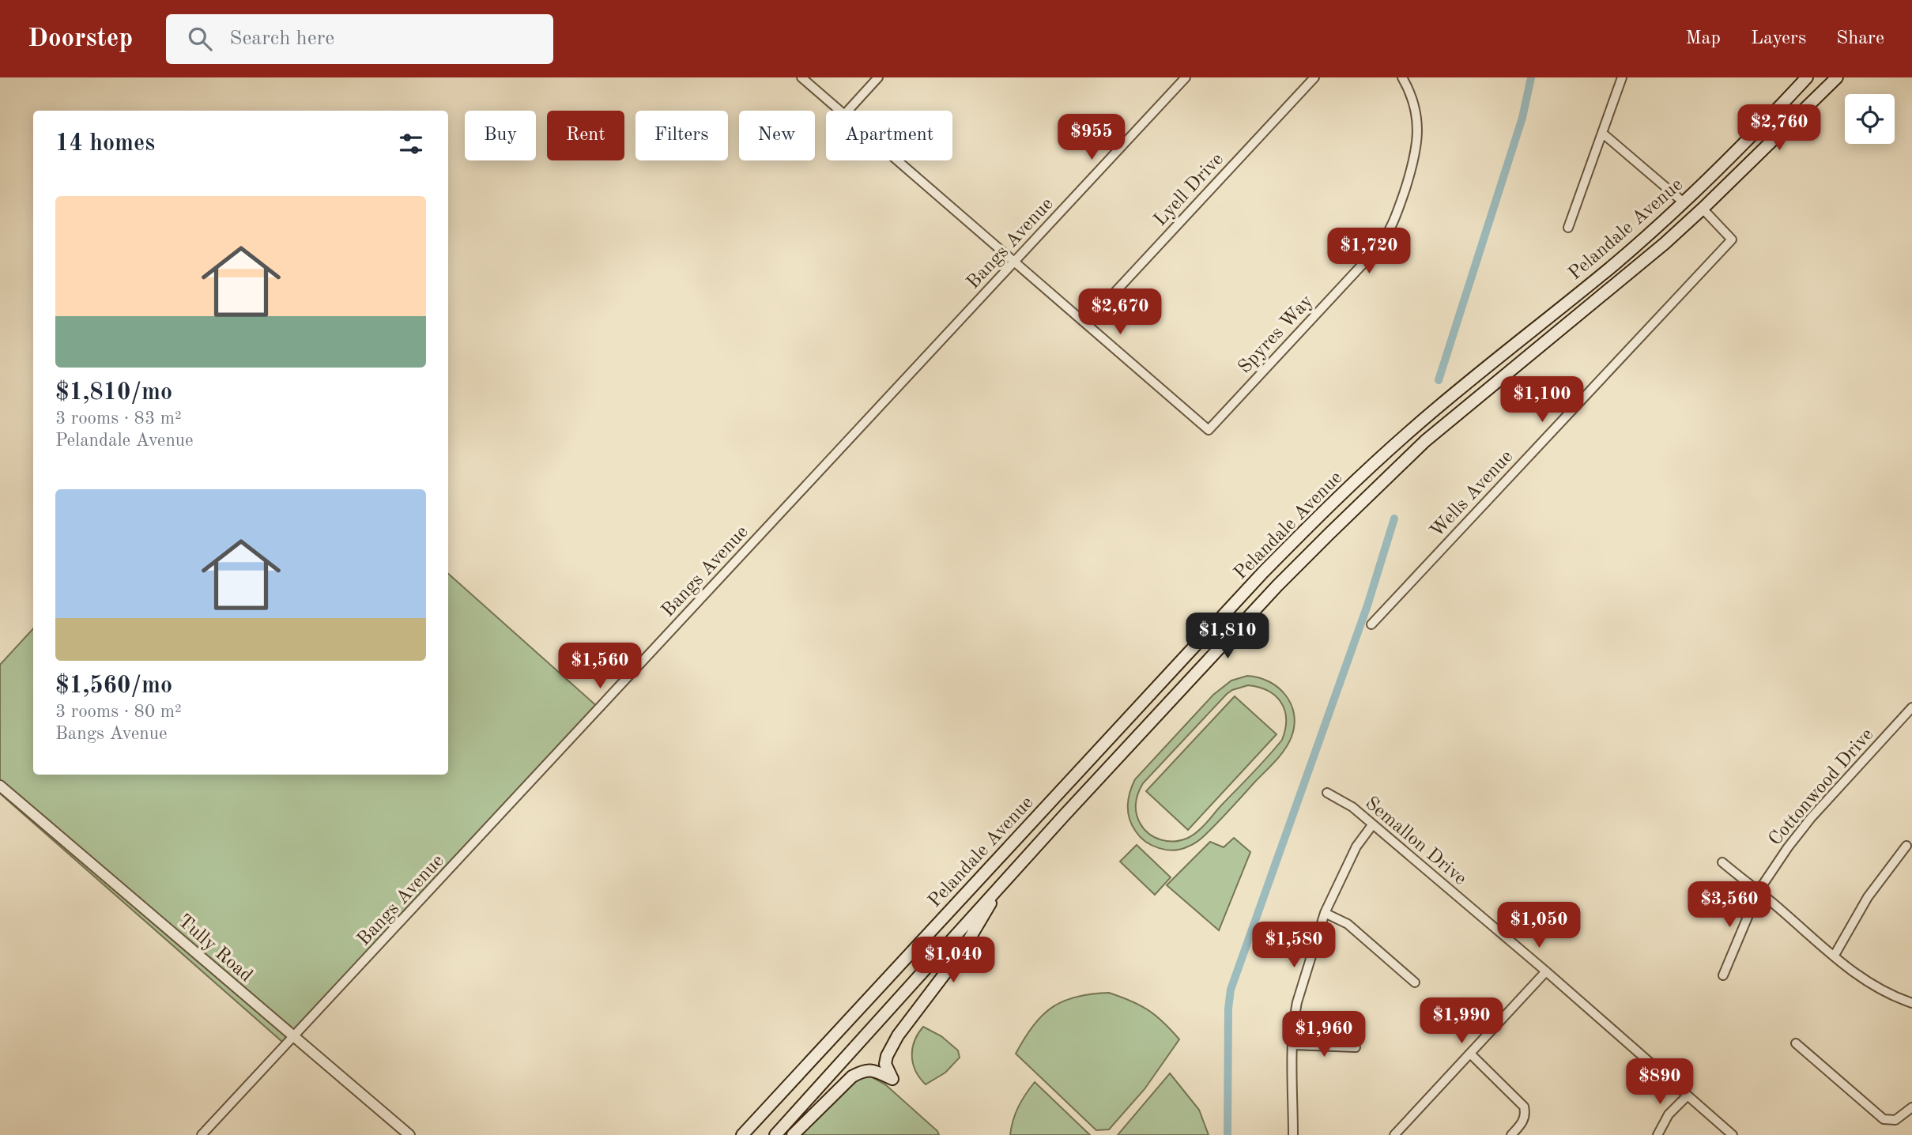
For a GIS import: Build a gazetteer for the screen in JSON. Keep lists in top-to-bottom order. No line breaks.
{"streets":{"main road":["Pelandale Avenue"],"street":["Lyell Drive","Bangs Avenue","Spyres Way","Wells Avenue","Cottonwood Drive","Semallon Drive","Tully Road"]},"crossings":[["Lyell Drive","Spyres Way"],["Pelandale Avenue","Wells Avenue"],["Bangs Avenue","Tully Road"]],"page":{"header":"Doorstep","search":"Search here","nav":["Map","Layers","Share"],"price":["$2,760","$955","$1,720","$2,670","$1,100","$1,810","$1,560","$3,560","$1,050","$1,580","$1,040","$1,990","$1,960","$890"],"chip":["Buy","Rent","Filters","New","Apartment"],"heading":"14 homes","list":[{"name":"$1,810/mo","note":"3 rooms · 83 m² · Pelandale Avenue"},{"name":"$1,560/mo","note":"3 rooms · 80 m² · Bangs Avenue"}]}}
